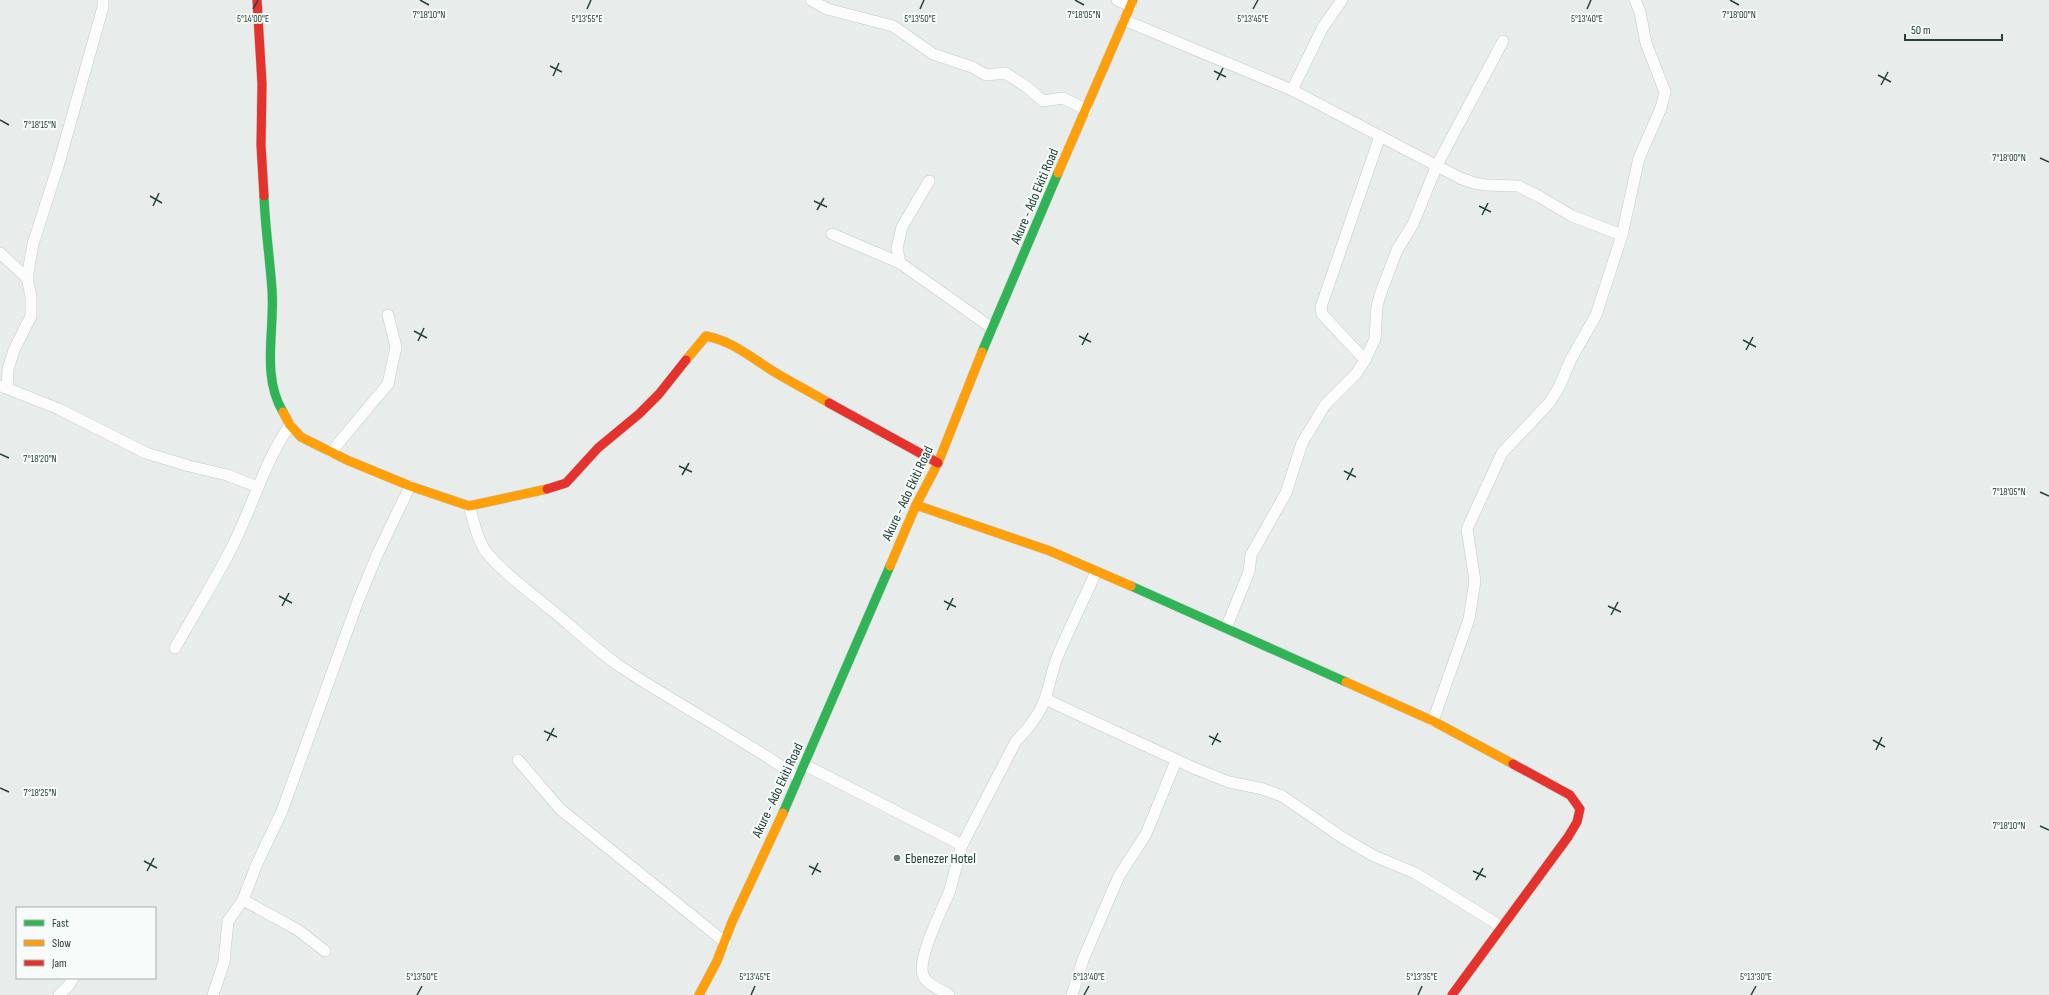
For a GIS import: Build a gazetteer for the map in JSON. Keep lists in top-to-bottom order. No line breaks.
{"streets":{"street":["Akure - Ado Ekiti Road"]},"places":["Ebenezer Hotel"],"legend":["Fast","Slow","Jam"],"scale_bar":"50 m","coordinates":["7°18'10\"N","7°18'05\"N","7°18'00\"N","5°14'00\"E","5°13'55\"E","5°13'50\"E","5°13'45\"E","5°13'40\"E","7°18'15\"N","7°18'20\"N","7°18'25\"N","5°13'35\"E","5°13'30\"E"]}
